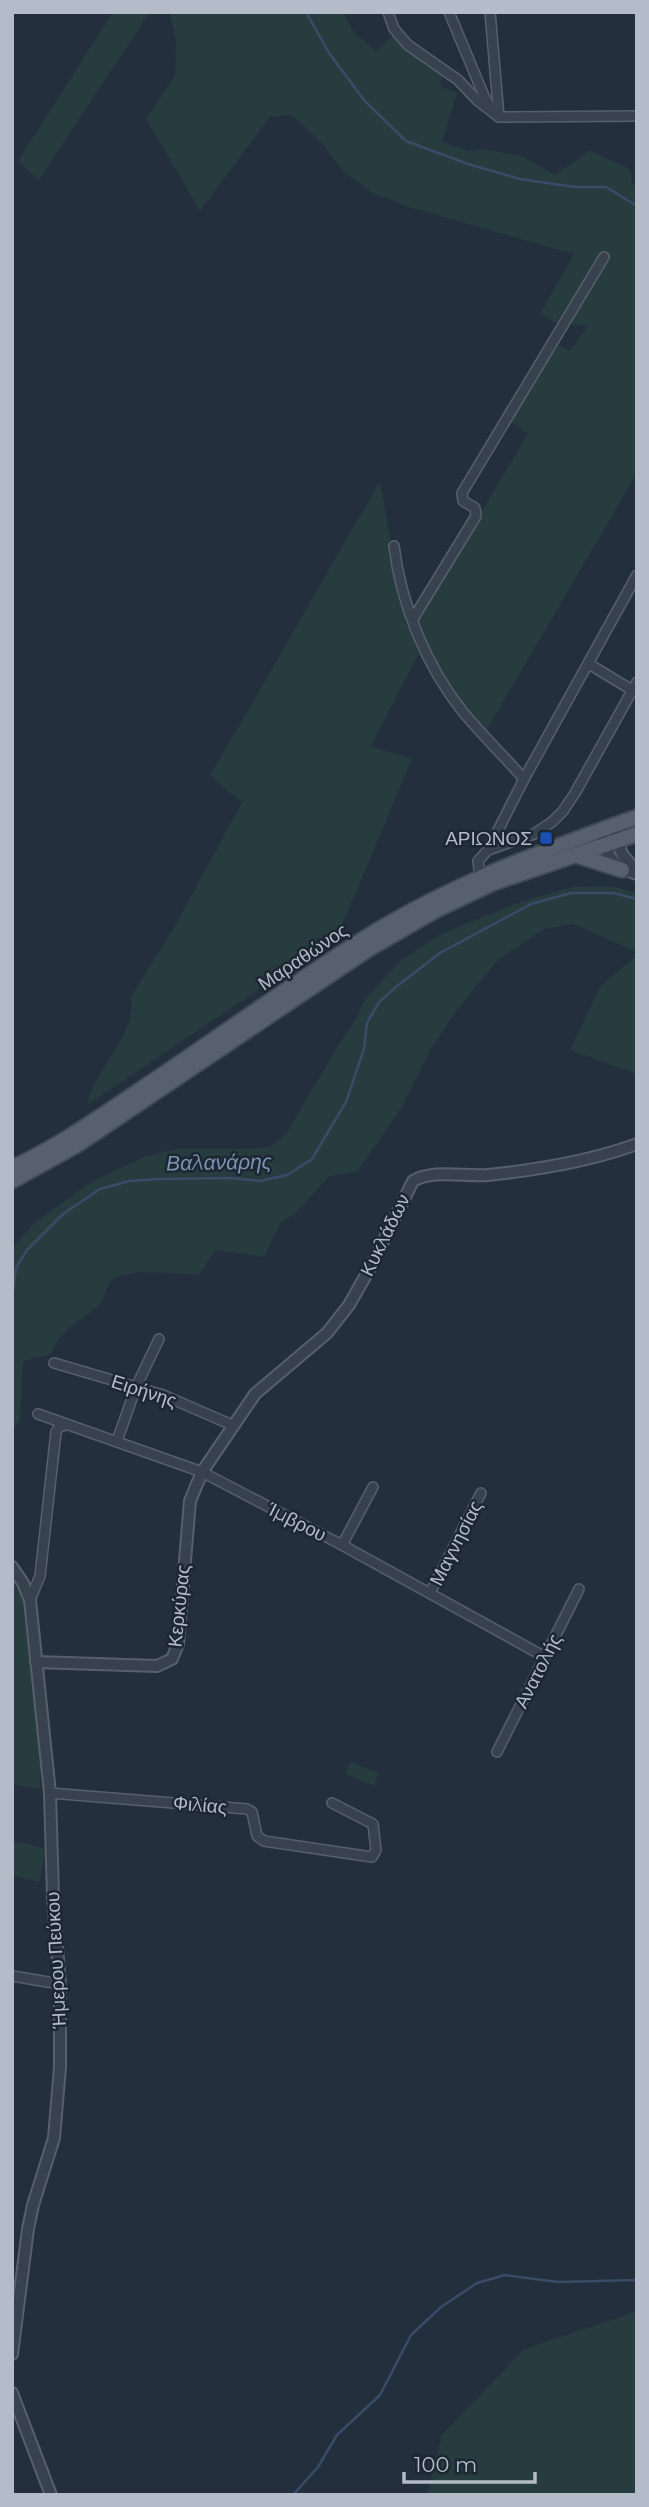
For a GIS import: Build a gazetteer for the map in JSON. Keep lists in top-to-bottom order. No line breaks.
{"streets":{"main road":["Μαραθώνος"],"street":["Κυκλάδων","Ειρήνης","Ίμβρου","Μαγνησίας","Κερκύρας","Ανατολής","Φιλίας","Ήμερου Πεύκου"]},"crossings":[["Κυκλάδων","Ειρήνης"],["Κυκλάδων","Κερκύρας"],["Ειρήνης","Κερκύρας"],["Ίμβρου","Μαγνησίας"],["Ίμβρου","Κερκύρας"],["Ίμβρου","Ανατολής"],["Κερκύρας","Ήμερου Πεύκου"],["Φιλίας","Ήμερου Πεύκου"]],"water":["Βαλανάρης"],"places":{"transit":["ΑΡΙΩΝΟΣ"]},"scale_bar":"100 m"}
